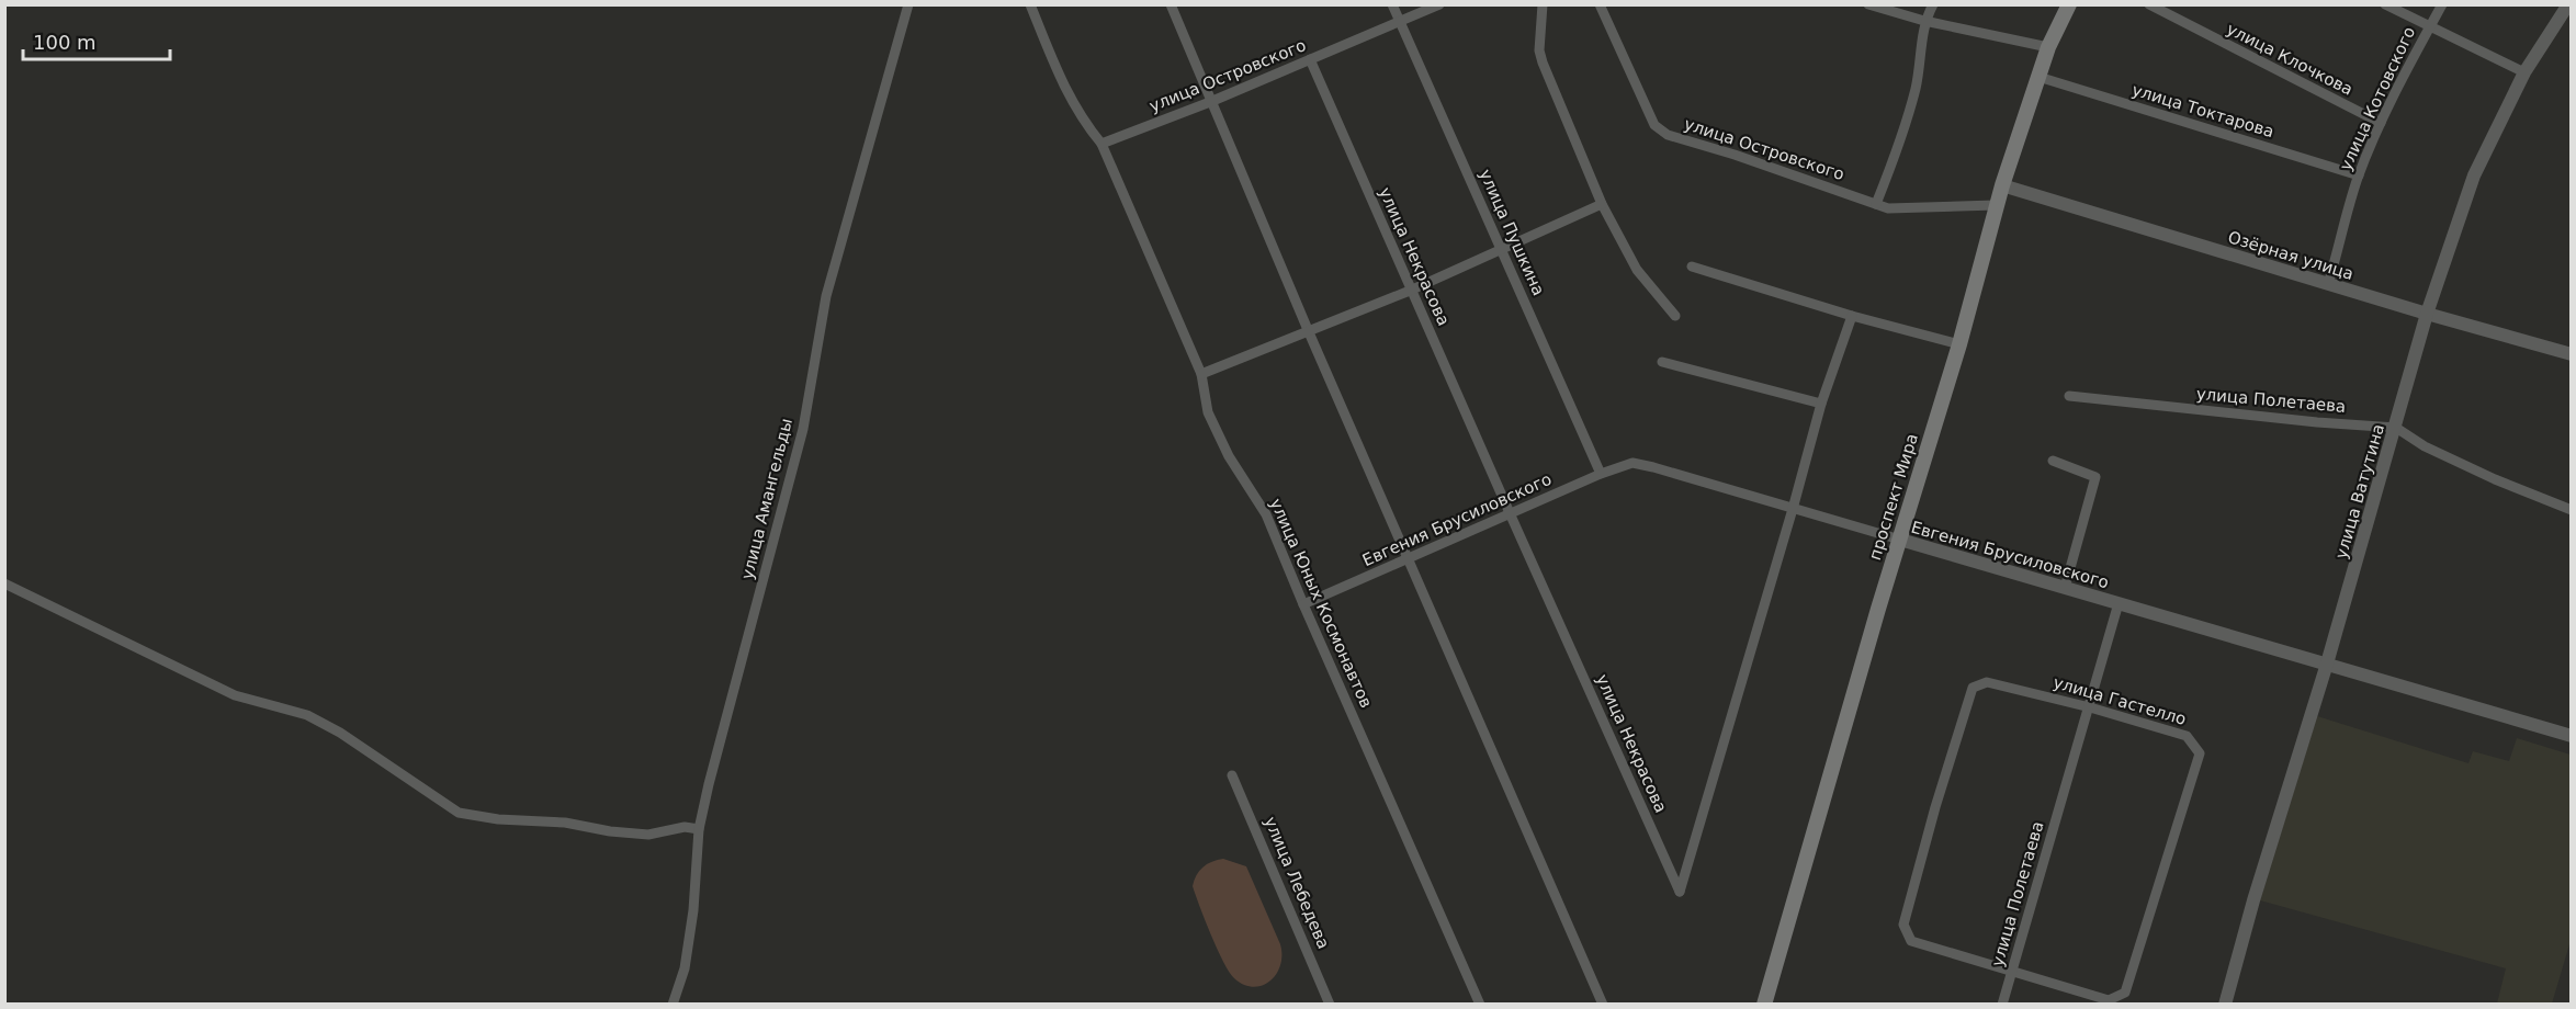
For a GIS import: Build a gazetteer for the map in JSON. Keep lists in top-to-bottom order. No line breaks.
{"streets":{"main road":["проспект Мира"],"street":["улица Клочкова","улица Островского","улица Котовского","улица Токтарова","улица Пушкина","Озёрная улица","улица Некрасова","улица Полетаева","улица Ватутина","улица Амангельды","Евгения Брусиловского","улица Юных Космонавтов","улица Гастелло","улица Лебедева"]},"crossings":[["улица Клочкова","улица Котовского"],["улица Островского","улица Пушкина"],["улица Островского","улица Некрасова"],["улица Островского","проспект Мира"],["улица Островского","улица Юных Космонавтов"],["улица Котовского","улица Токтарова"],["улица Котовского","Озёрная улица"],["улица Токтарова","проспект Мира"],["улица Пушкина","Евгения Брусиловского"],["Озёрная улица","улица Ватутина"],["Озёрная улица","проспект Мира"],["улица Некрасова","Евгения Брусиловского"],["улица Полетаева","улица Ватутина"],["улица Полетаева","Евгения Брусиловского"],["улица Полетаева","улица Гастелло"],["улица Ватутина","Евгения Брусиловского"],["проспект Мира","Евгения Брусиловского"],["Евгения Брусиловского","улица Юных Космонавтов"]],"scale_bar":"100 m"}
